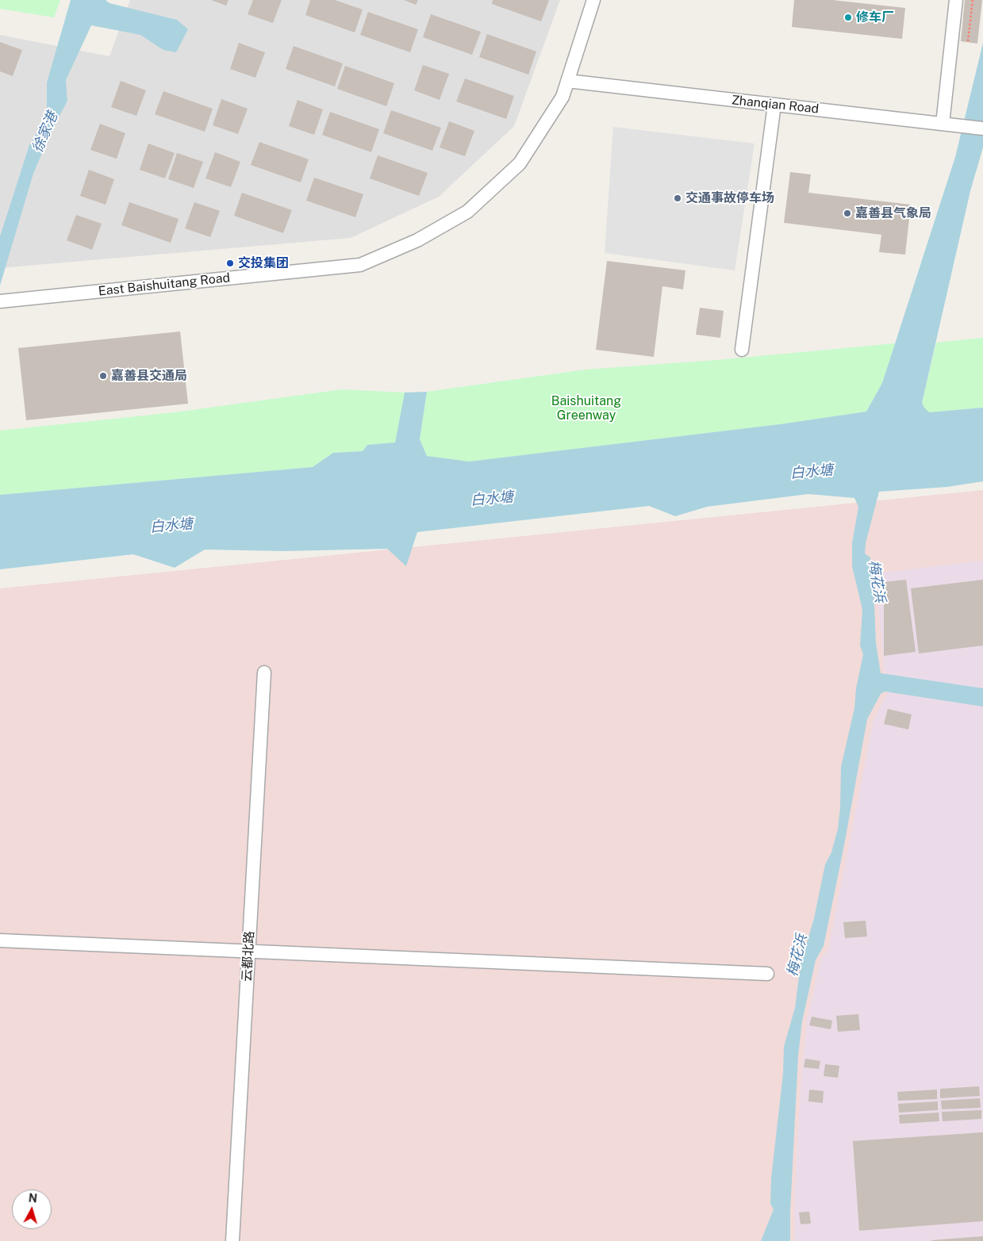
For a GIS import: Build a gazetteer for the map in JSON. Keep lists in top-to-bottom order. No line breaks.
{"streets":{"street":["Zhanqian Road","East Baishuitang Road","云都北路"]},"crossings":[["Zhanqian Road","East Baishuitang Road"]],"water":["徐家港","白水塘","梅花浜"],"parks":["Baishuitang Greenway"],"places":["修车厂","交通事故停车场","嘉善县气象局","交投集团","嘉善县交通局"],"north":"top"}
